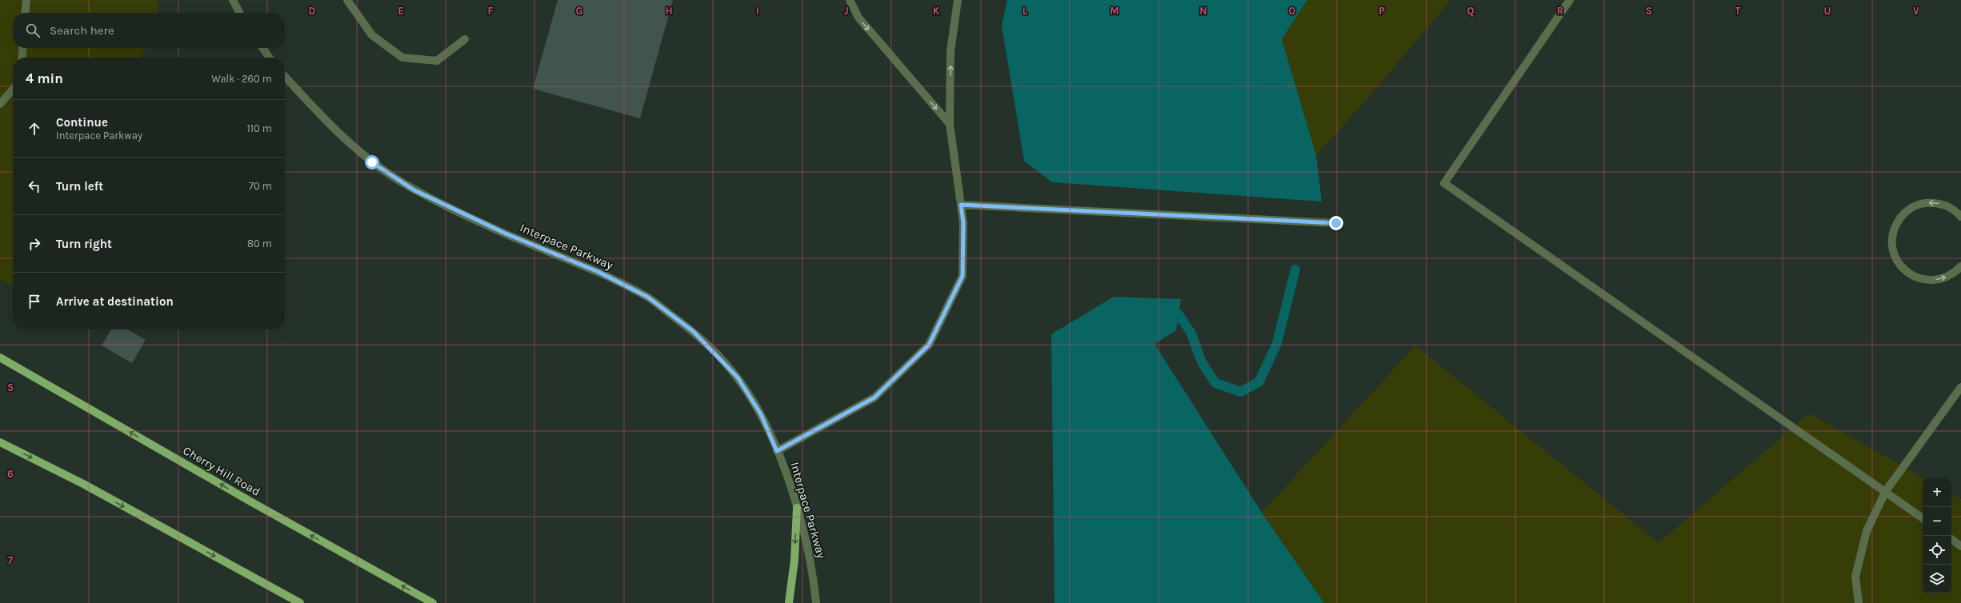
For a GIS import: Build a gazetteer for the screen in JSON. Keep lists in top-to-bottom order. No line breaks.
{"streets":{"main road":["Cherry Hill Road"],"street":["Interpace Parkway"]},"page":{"search":"Search here","heading":["4 min","Walk · 260 m"],"list":[["Continue","Interpace Parkway","110 m"],["Turn left","70 m"],["Turn right","80 m"],"Arrive at destination"],"map_buttons":["+","−"]},"grid":{"columns":["D","E","F","G","H","I","J","K","L","M","N","O","P","Q","R","S","T","U","V"],"rows":["5","6","7"]}}
